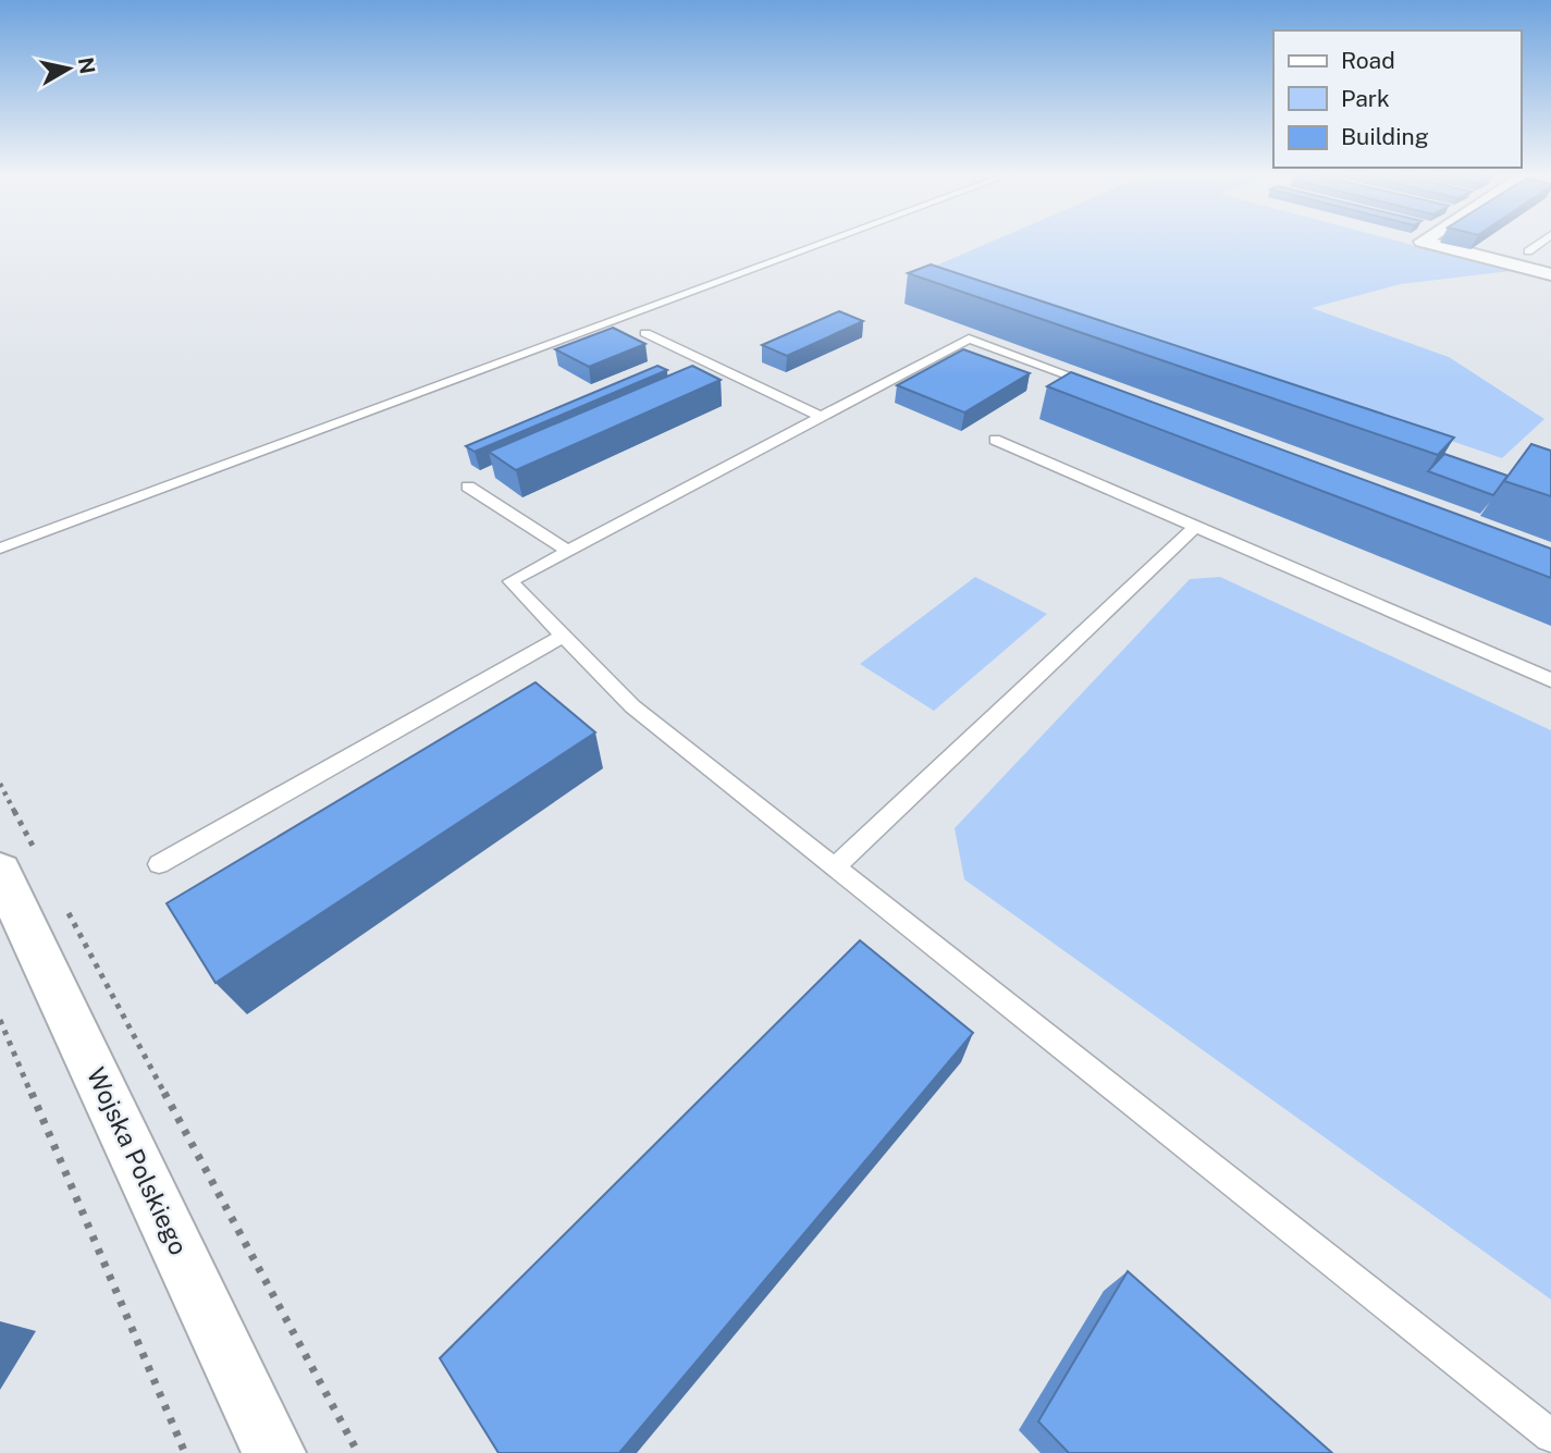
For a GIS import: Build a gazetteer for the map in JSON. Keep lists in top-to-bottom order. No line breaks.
{"streets":{"street":["Wojska Polskiego"]},"legend":["Road","Park","Building"],"north":"right"}
